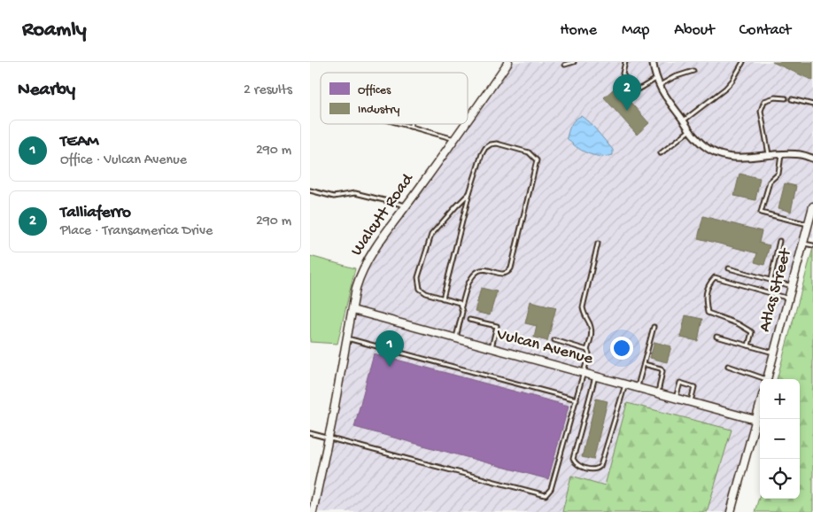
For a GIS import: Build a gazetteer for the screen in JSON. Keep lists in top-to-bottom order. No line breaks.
{"streets":{"street":["Walcutt Road","Atlas Street","Vulcan Avenue"]},"crossings":[["Walcutt Road","Vulcan Avenue"]],"legend":["Offices","Industry"],"page":{"header":"Roamly","nav":["Home","Map","About","Contact"],"heading":["Nearby","2 results"],"pins":["2","1"],"list":[{"mark":"1","name":"TEAM","note":"Office · Vulcan Avenue","value":"290 m"},{"mark":"2","name":"Talliaferro","note":"Place · Transamerica Drive","value":"290 m"}],"map_buttons":["+","−"]}}
